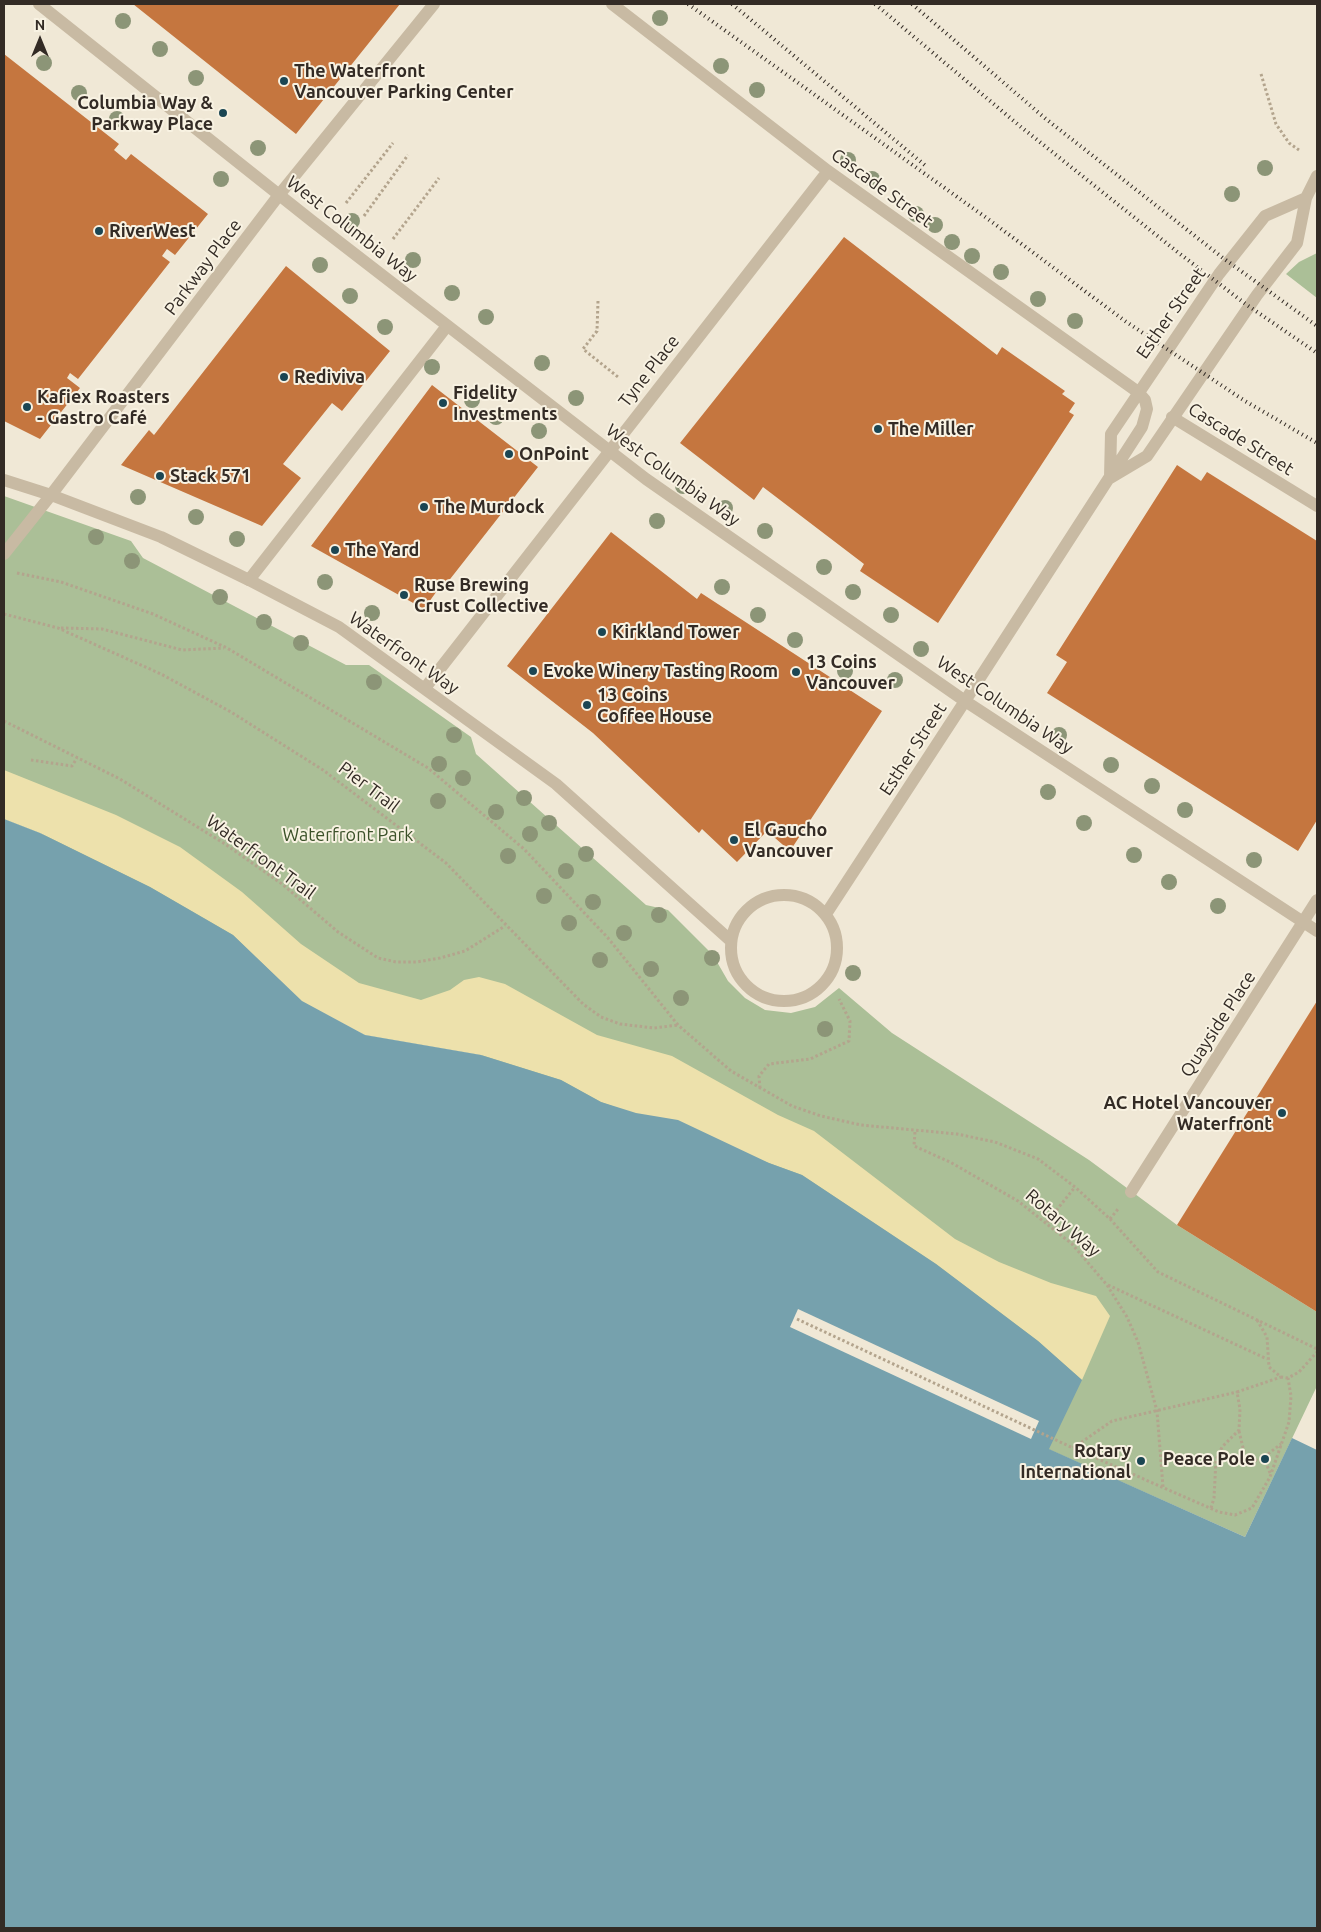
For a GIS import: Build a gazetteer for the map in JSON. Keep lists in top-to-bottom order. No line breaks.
{"streets":{"street":["Cascade Street","West Columbia Way","Parkway Place","Esther Street","Tyne Place","Waterfront Way","Quayside Place"],"path":["Pier Trail","Waterfront Trail","Rotary Way"]},"crossings":[["Cascade Street","Esther Street"],["Cascade Street","Tyne Place"],["West Columbia Way","Parkway Place"],["West Columbia Way","Esther Street"],["West Columbia Way","Tyne Place"],["West Columbia Way","Quayside Place"],["Parkway Place","Waterfront Way"],["Esther Street","Waterfront Way"],["Tyne Place","Waterfront Way"],["Pier Trail","Waterfront Trail"]],"parks":["Waterfront Park"],"places":["The Waterfront Vancouver Parking Center","Columbia Way & Parkway Place","RiverWest","Rediviva","Fidelity Investments","Kafiex Roasters - Gastro Café","The Miller","OnPoint","Stack 571","The Murdock","The Yard","Ruse Brewing Crust Collective","Kirkland Tower","Evoke Winery Tasting Room","13 Coins Vancouver","13 Coins Coffee House","El Gaucho Vancouver","AC Hotel Vancouver Waterfront","Peace Pole","Rotary International"],"north":"top"}
